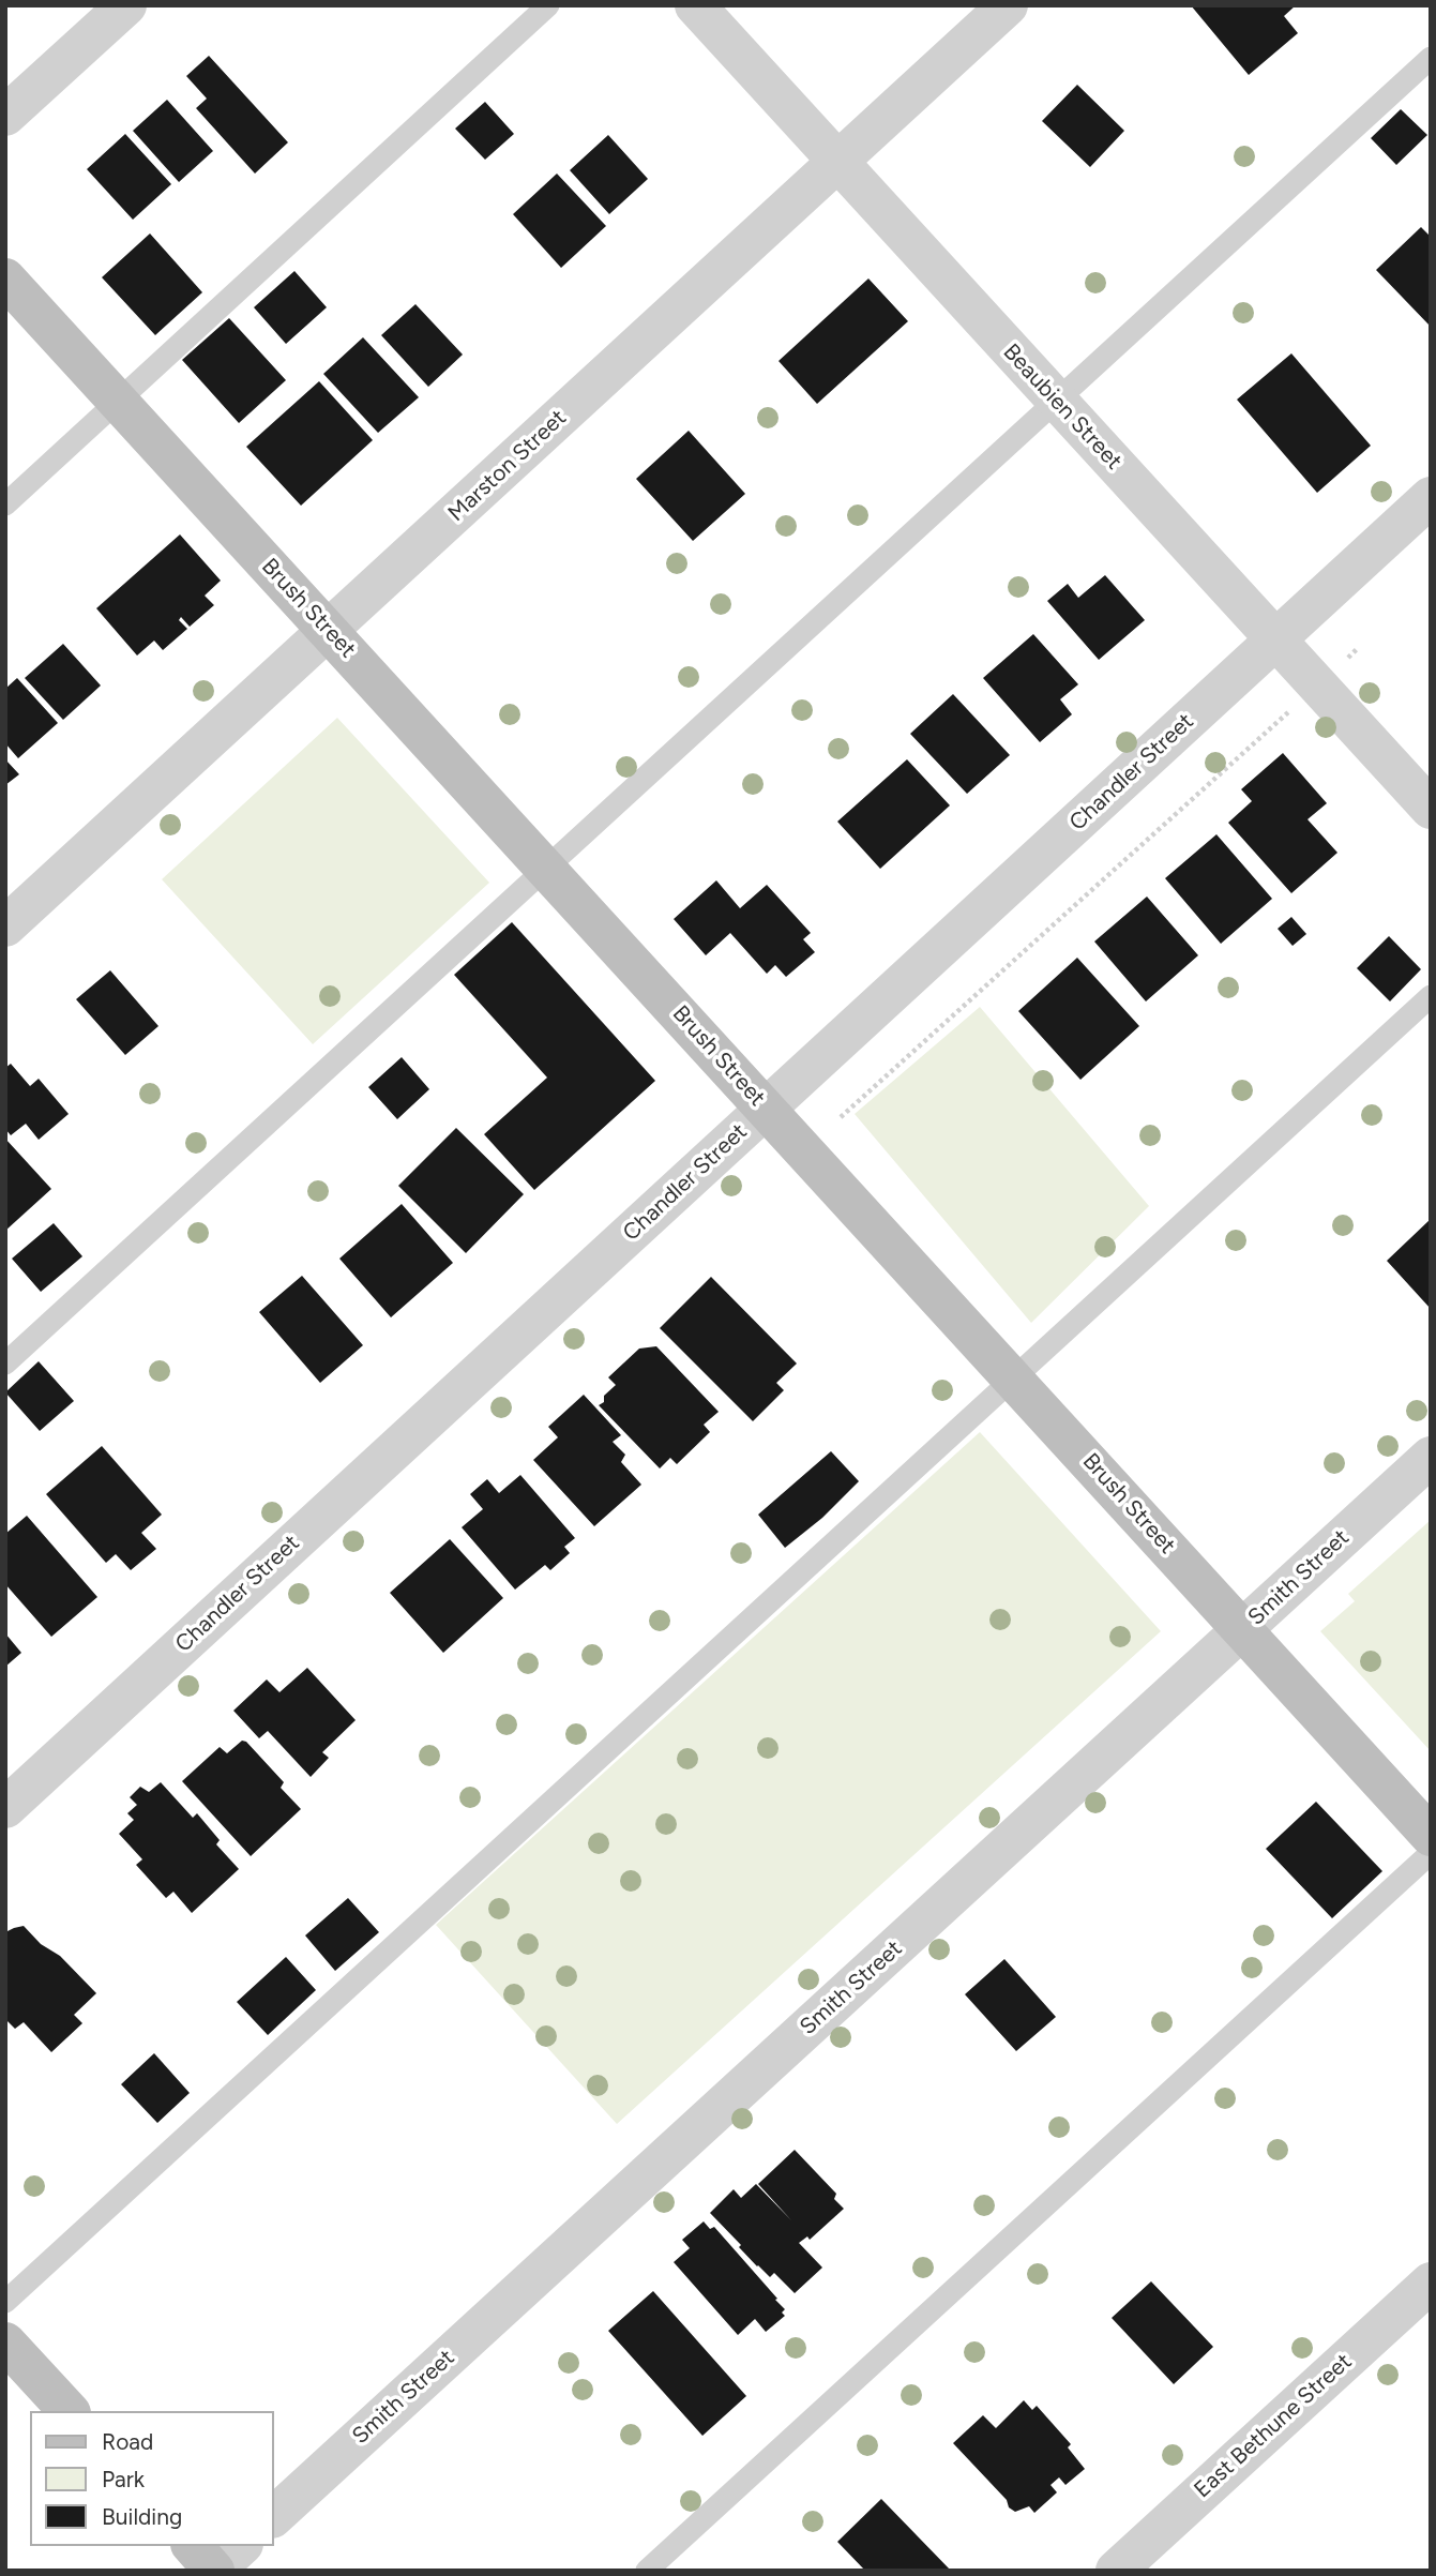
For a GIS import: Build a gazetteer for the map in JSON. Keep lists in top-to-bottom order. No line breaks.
{"streets":{"street":["Beaubien Street","Marston Street","Brush Street","Chandler Street","Smith Street","East Bethune Street"]},"crossings":[["Beaubien Street","Marston Street"],["Beaubien Street","Chandler Street"],["Marston Street","Brush Street"],["Brush Street","Chandler Street"],["Brush Street","Smith Street"]],"legend":["Road","Park","Building"]}
